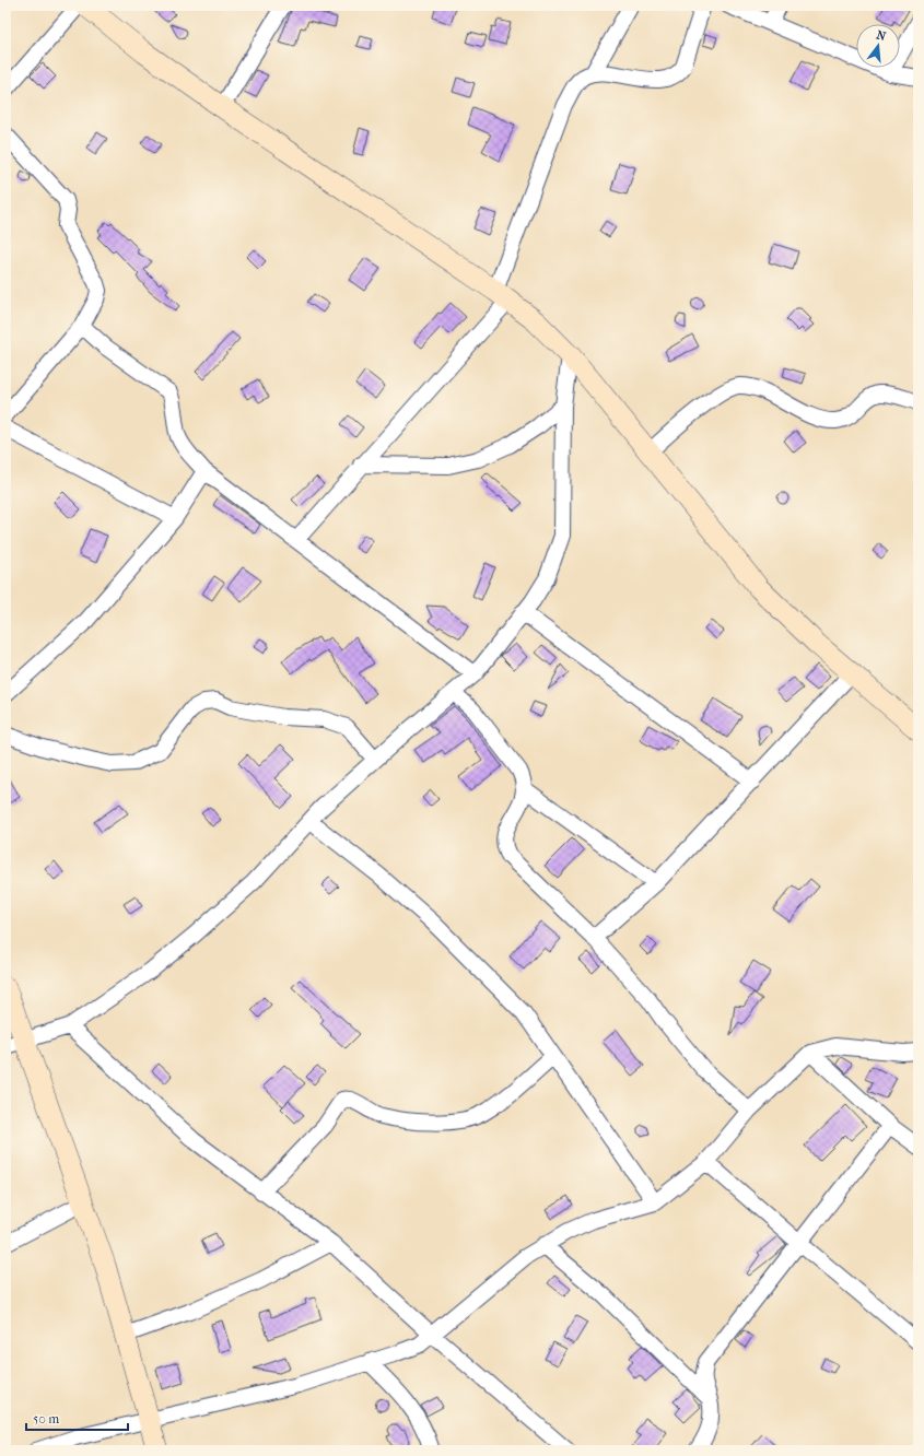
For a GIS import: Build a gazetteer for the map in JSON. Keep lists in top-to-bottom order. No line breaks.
{"scale_bar":"50 m","north":"top"}
